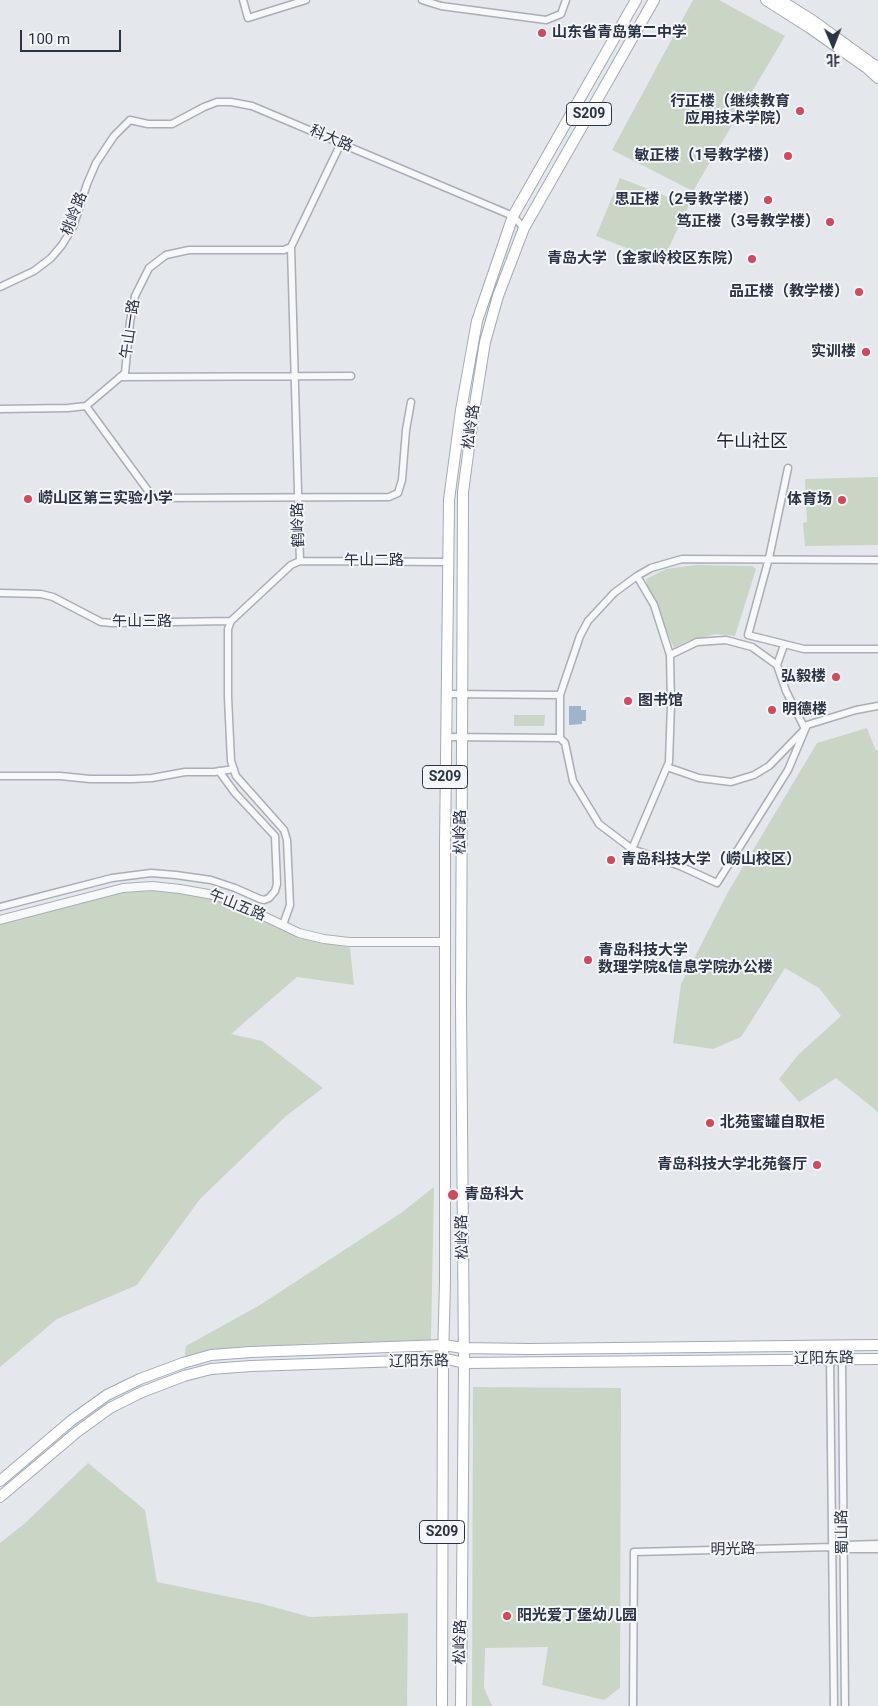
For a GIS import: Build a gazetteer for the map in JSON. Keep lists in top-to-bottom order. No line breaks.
{"streets":{"main road":["S209","松岭路","辽阳东路"],"street":["科大路","桃岭路","午山一路","鹤岭路","午山二路","午山三路","午山五路","蜀山路","明光路"]},"crossings":[["科大路","桃岭路"],["科大路","松岭路"],["科大路","鹤岭路"],["午山一路","鹤岭路"],["松岭路","午山二路"],["松岭路","午山五路"],["松岭路","辽阳东路"],["鹤岭路","午山二路"],["鹤岭路","午山三路"],["辽阳东路","蜀山路"],["蜀山路","明光路"]],"districts":["午山社区"],"places":["山东省青岛第二中学","行正楼（继续教育 应用技术学院）","敏正楼（1号教学楼）","思正楼（2号教学楼）","笃正楼（3号教学楼）","青岛大学（金家岭校区东院）","品正楼（教学楼）","实训楼","崂山区第三实验小学","体育场","弘毅楼","图书馆","明德楼","青岛科技大学（崂山校区）","青岛科技大学 数理学院&信息学院办公楼","北苑蜜罐自取柜","青岛科技大学北苑餐厅","青岛科大","阳光爱丁堡幼儿园"],"scale_bar":"100 m","north":"bottom"}
